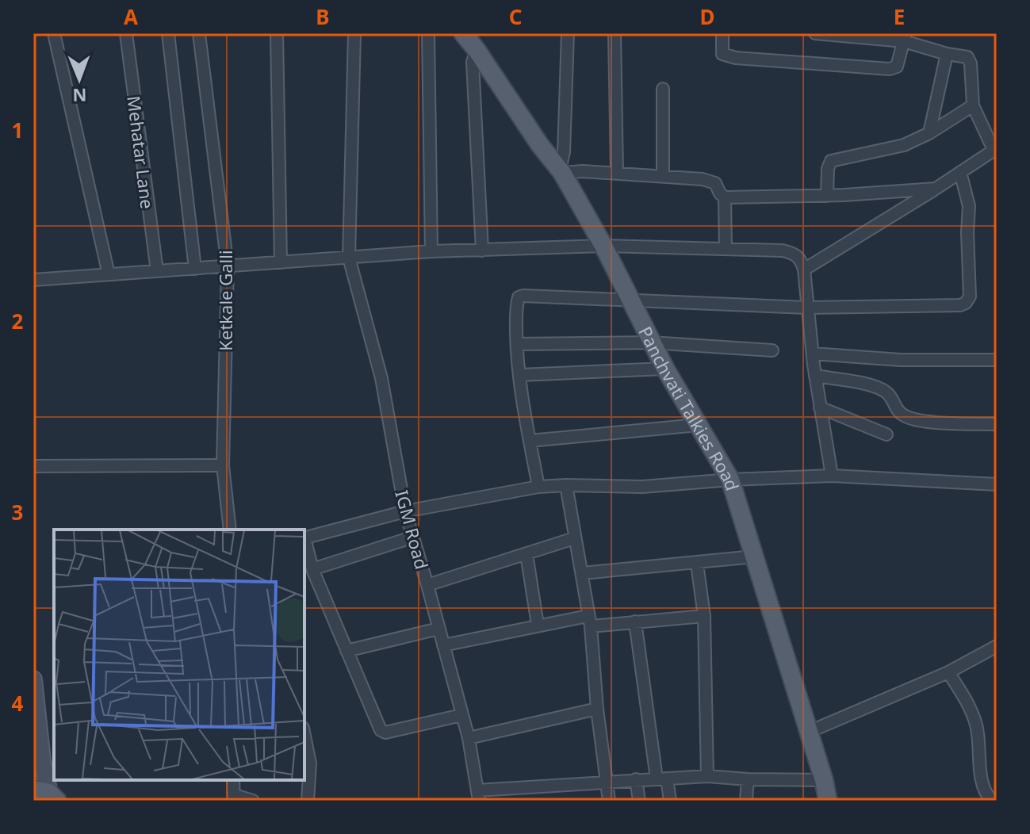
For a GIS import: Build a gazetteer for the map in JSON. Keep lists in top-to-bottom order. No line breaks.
{"streets":{"main road":["Panchvati Talkies Road"],"street":["Mehatar Lane","Ketkale Galli","IGM Road"]},"north":"bottom","grid":{"columns":["A","B","C","D","E"],"rows":["1","2","3","4"]}}
